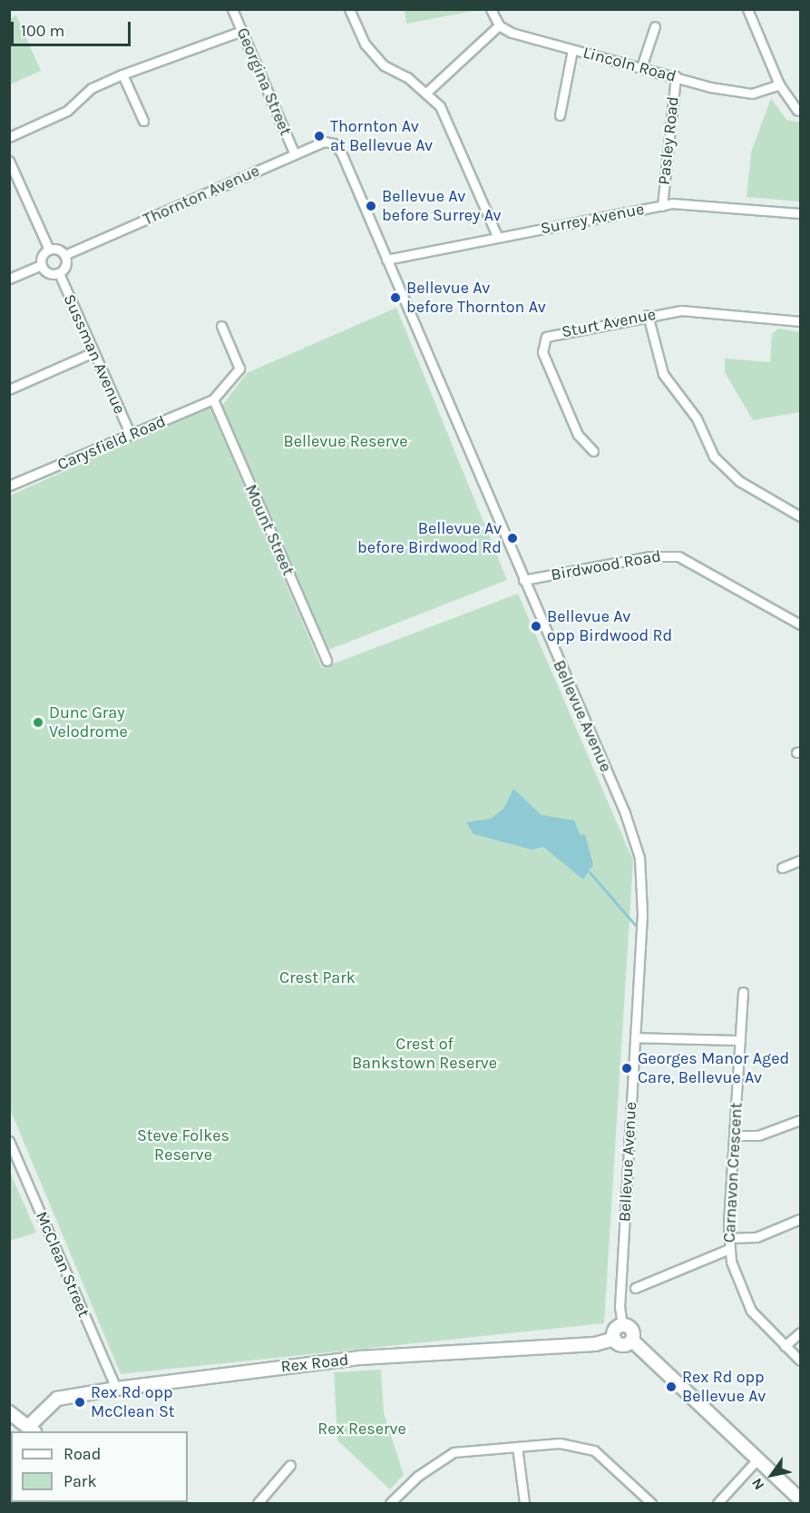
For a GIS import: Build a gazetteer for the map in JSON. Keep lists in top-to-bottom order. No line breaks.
{"streets":{"street":["Lincoln Road","Georgina Street","Pasley Road","Thornton Avenue","Surrey Avenue","Sturt Avenue","Sussman Avenue","Carysfield Road","Mount Street","Birdwood Road","Bellevue Avenue","Carnavon Crescent","McClean Street","Rex Road"]},"crossings":[["Lincoln Road","Pasley Road"],["Georgina Street","Thornton Avenue"],["Pasley Road","Surrey Avenue"],["Thornton Avenue","Sussman Avenue"],["Thornton Avenue","Bellevue Avenue"],["Surrey Avenue","Bellevue Avenue"],["Sussman Avenue","Carysfield Road"],["Carysfield Road","Mount Street"],["Birdwood Road","Bellevue Avenue"],["McClean Street","Rex Road"]],"parks":["Bellevue Reserve","Crest Park","Crest of Bankstown Reserve","Steve Folkes Reserve","Rex Reserve"],"places":["Thornton Av at Bellevue Av","Bellevue Av before Surrey Av","Bellevue Av before Thornton Av","Bellevue Av before Birdwood Rd","Bellevue Av opp Birdwood Rd","Dunc Gray Velodrome","Georges Manor Aged Care, Bellevue Av","Rex Rd opp Bellevue Av","Rex Rd opp McClean St"],"legend":["Road","Park"],"scale_bar":"100 m","north":"bottom left"}
